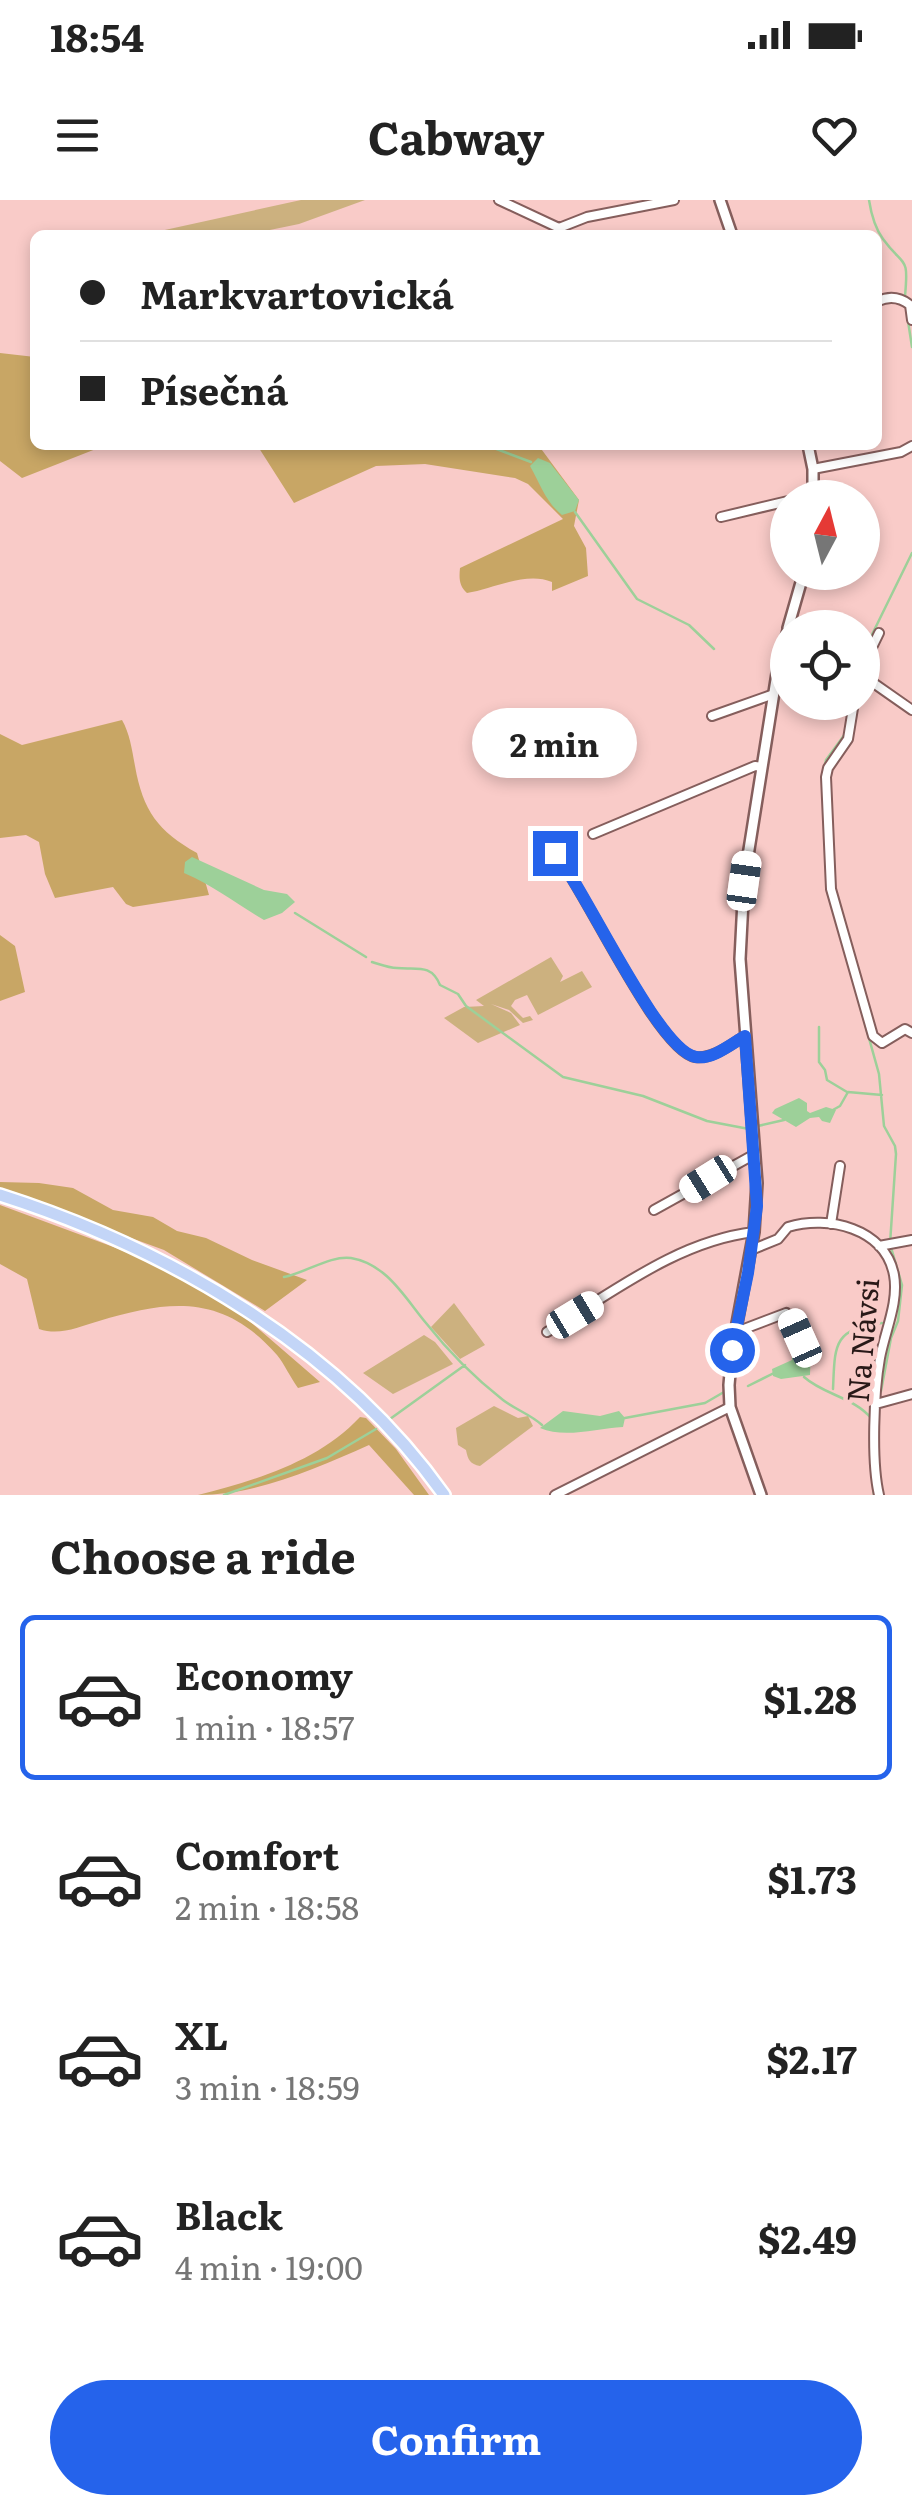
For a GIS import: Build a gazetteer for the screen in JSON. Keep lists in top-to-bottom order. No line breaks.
{"streets":{"street":["Na Návsi"]},"north":"top","page":{"status":"18:54","header":"Cabway","banner":["Markvartovická","Písečná"],"bubble":"2 min","heading":"Choose a ride","list":[{"name":"Economy","note":"1 min · 18:57","value":"$1.28"},{"name":"Comfort","note":"2 min · 18:58","value":"$1.73"},{"name":"XL","note":"3 min · 18:59","value":"$2.17"},{"name":"Black","note":"4 min · 19:00","value":"$2.49"}],"buttons":"Confirm"}}
